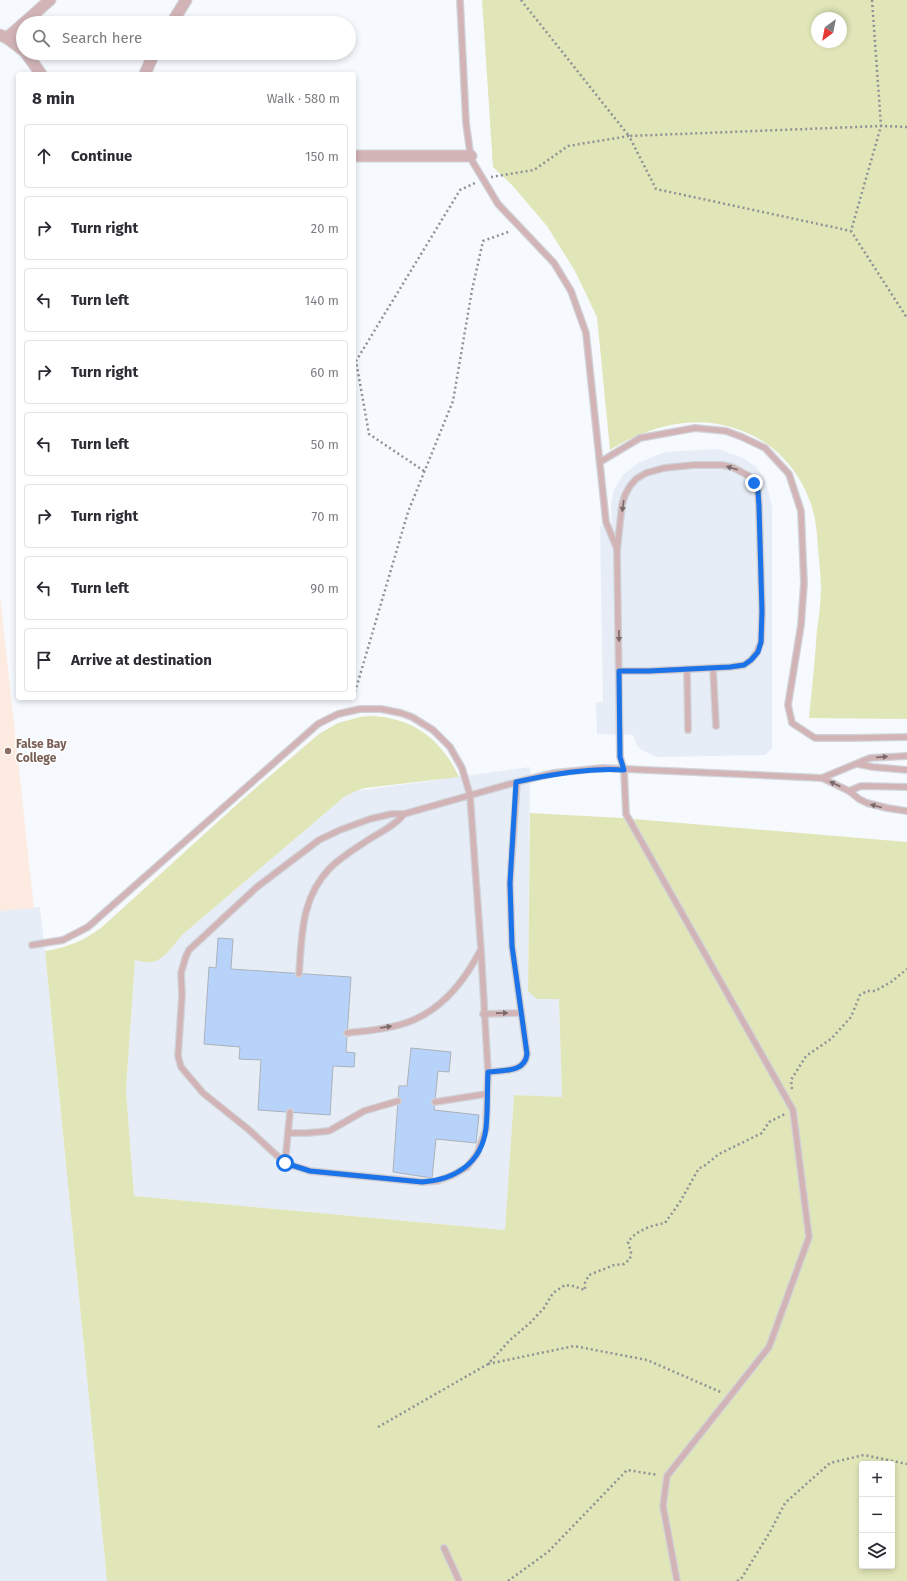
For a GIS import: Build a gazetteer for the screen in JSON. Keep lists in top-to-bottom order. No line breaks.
{"places":["False Bay College"],"north":"bottom left","page":{"search":"Search here","heading":["8 min","Walk · 580 m"],"list":[["Continue","150 m"],["Turn right","20 m"],["Turn left","140 m"],["Turn right","60 m"],["Turn left","50 m"],["Turn right","70 m"],["Turn left","90 m"],"Arrive at destination"],"map_buttons":["+","−"]}}
